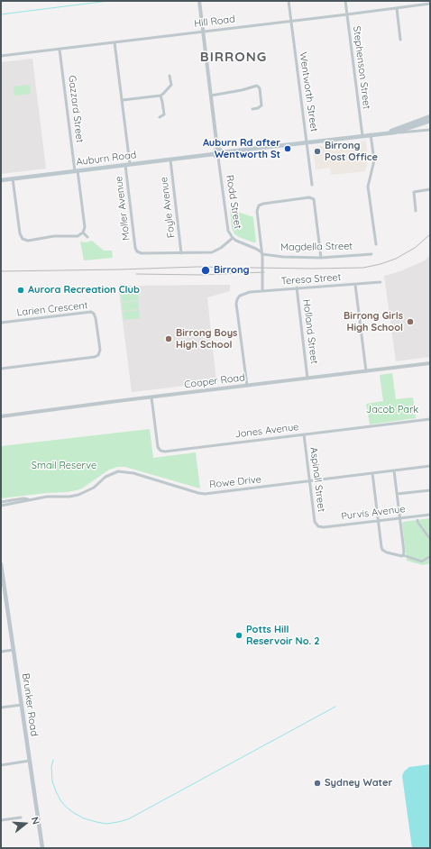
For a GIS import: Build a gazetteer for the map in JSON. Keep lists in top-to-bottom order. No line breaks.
{"streets":{"main road":["Auburn Road","Brunker Road"],"street":["Hill Road","Stephenson Street","Wentworth Street","Gazzard Street","Rodd Street","Foyle Avenue","Moller Avenue","Magdella Street","Teresa Street","Larien Crescent","Holland Street","Cooper Road","Jones Avenue","Aspinall Street","Rowe Drive","Purvis Avenue"]},"crossings":[["Hill Road","Stephenson Street"],["Hill Road","Wentworth Street"],["Hill Road","Gazzard Street"],["Hill Road","Moller Avenue"],["Gazzard Street","Auburn Road"],["Auburn Road","Rodd Street"],["Auburn Road","Foyle Avenue"],["Auburn Road","Moller Avenue"],["Rodd Street","Magdella Street"],["Foyle Avenue","Moller Avenue"],["Teresa Street","Holland Street"],["Teresa Street","Cooper Road"],["Holland Street","Cooper Road"],["Cooper Road","Jones Avenue"],["Jones Avenue","Aspinall Street"],["Aspinall Street","Rowe Drive"],["Aspinall Street","Purvis Avenue"]],"districts":["BIRRONG"],"parks":["Jacob Park","Smail Reserve"],"places":["Auburn Rd after Wentworth St","Birrong Post Office","Birrong","Aurora Recreation Club","Birrong Girls High School","Birrong Boys High School","Potts Hill Reservoir No. 2","Sydney Water"],"north":"right"}
